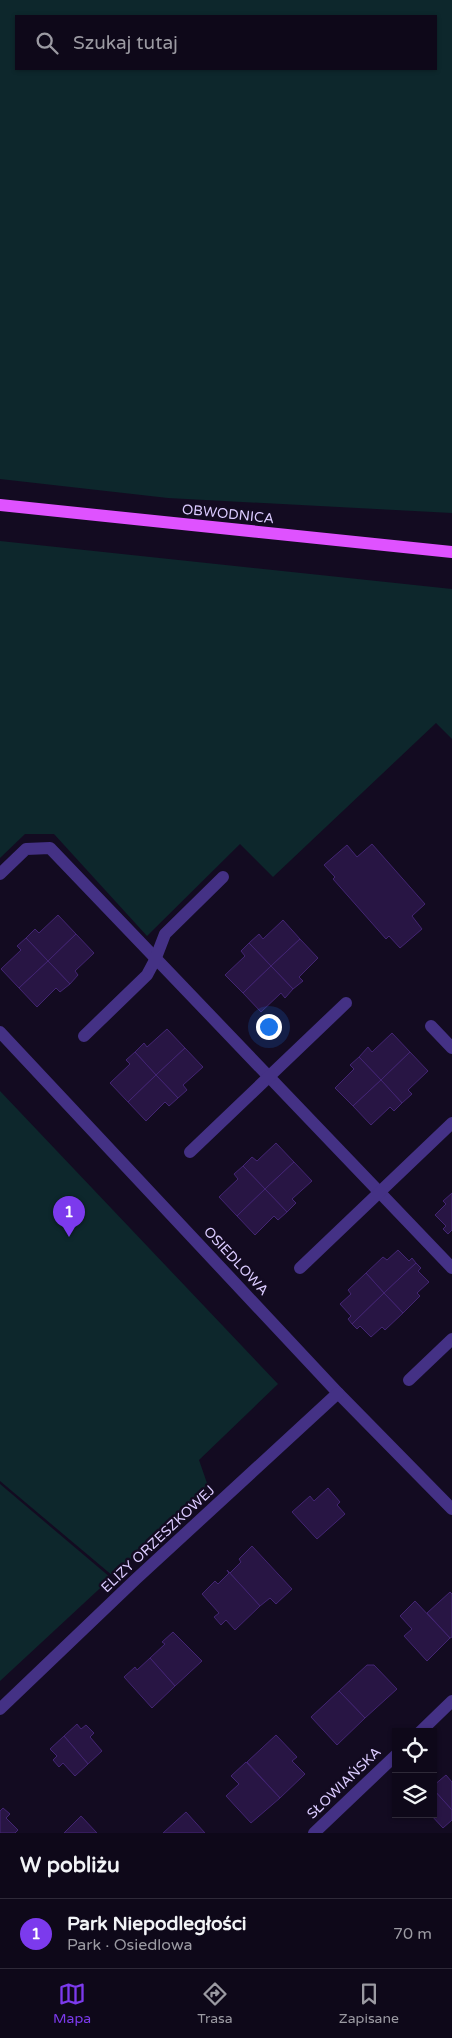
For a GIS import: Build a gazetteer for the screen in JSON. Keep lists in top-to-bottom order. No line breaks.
{"streets":{"main road":["OBWODNICA"],"street":["OSIEDLOWA","ELIZY ORZESZKOWEJ","SŁOWIAŃSKA"]},"crossings":[["OSIEDLOWA","ELIZY ORZESZKOWEJ"]],"page":{"search":"Szukaj tutaj","pins":"1","heading":"W pobliżu","list":[{"mark":"1","name":"Park Niepodległości","note":"Park · Osiedlowa","value":"70 m"}],"nav":["Mapa","Trasa","Zapisane"]}}
